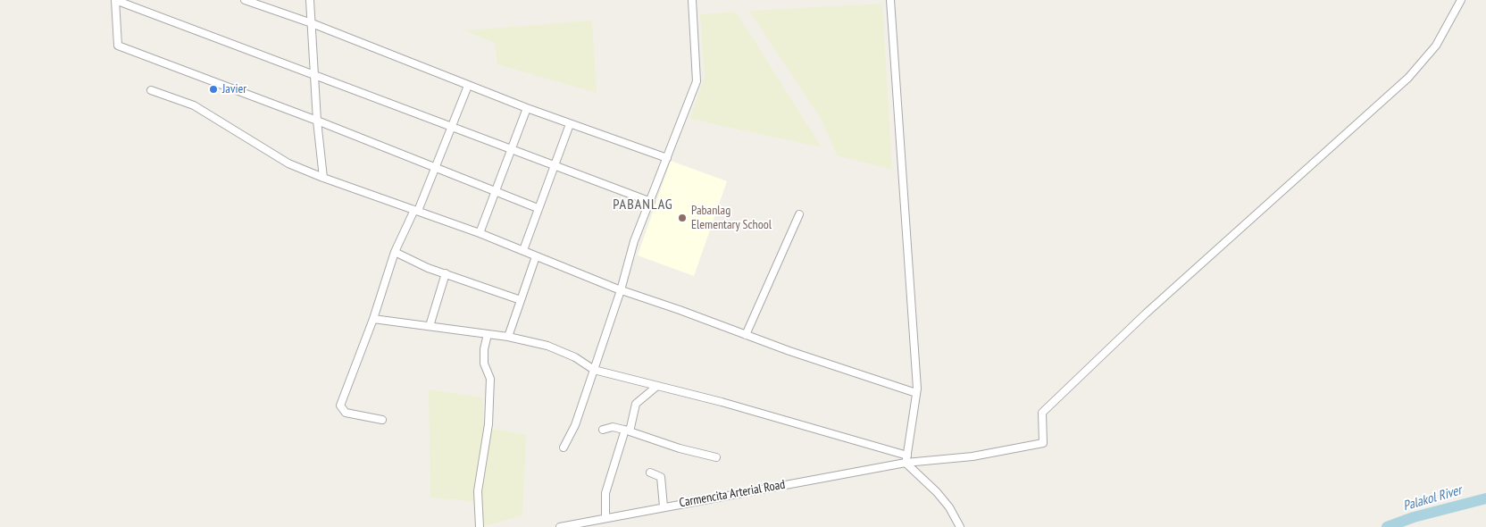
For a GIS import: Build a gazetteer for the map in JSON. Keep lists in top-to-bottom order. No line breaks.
{"streets":{"street":["Carmencita Arterial Road"]},"districts":["PABANLAG"],"water":["Palakol River"],"places":["Javier","Pabanlag Elementary School"]}
